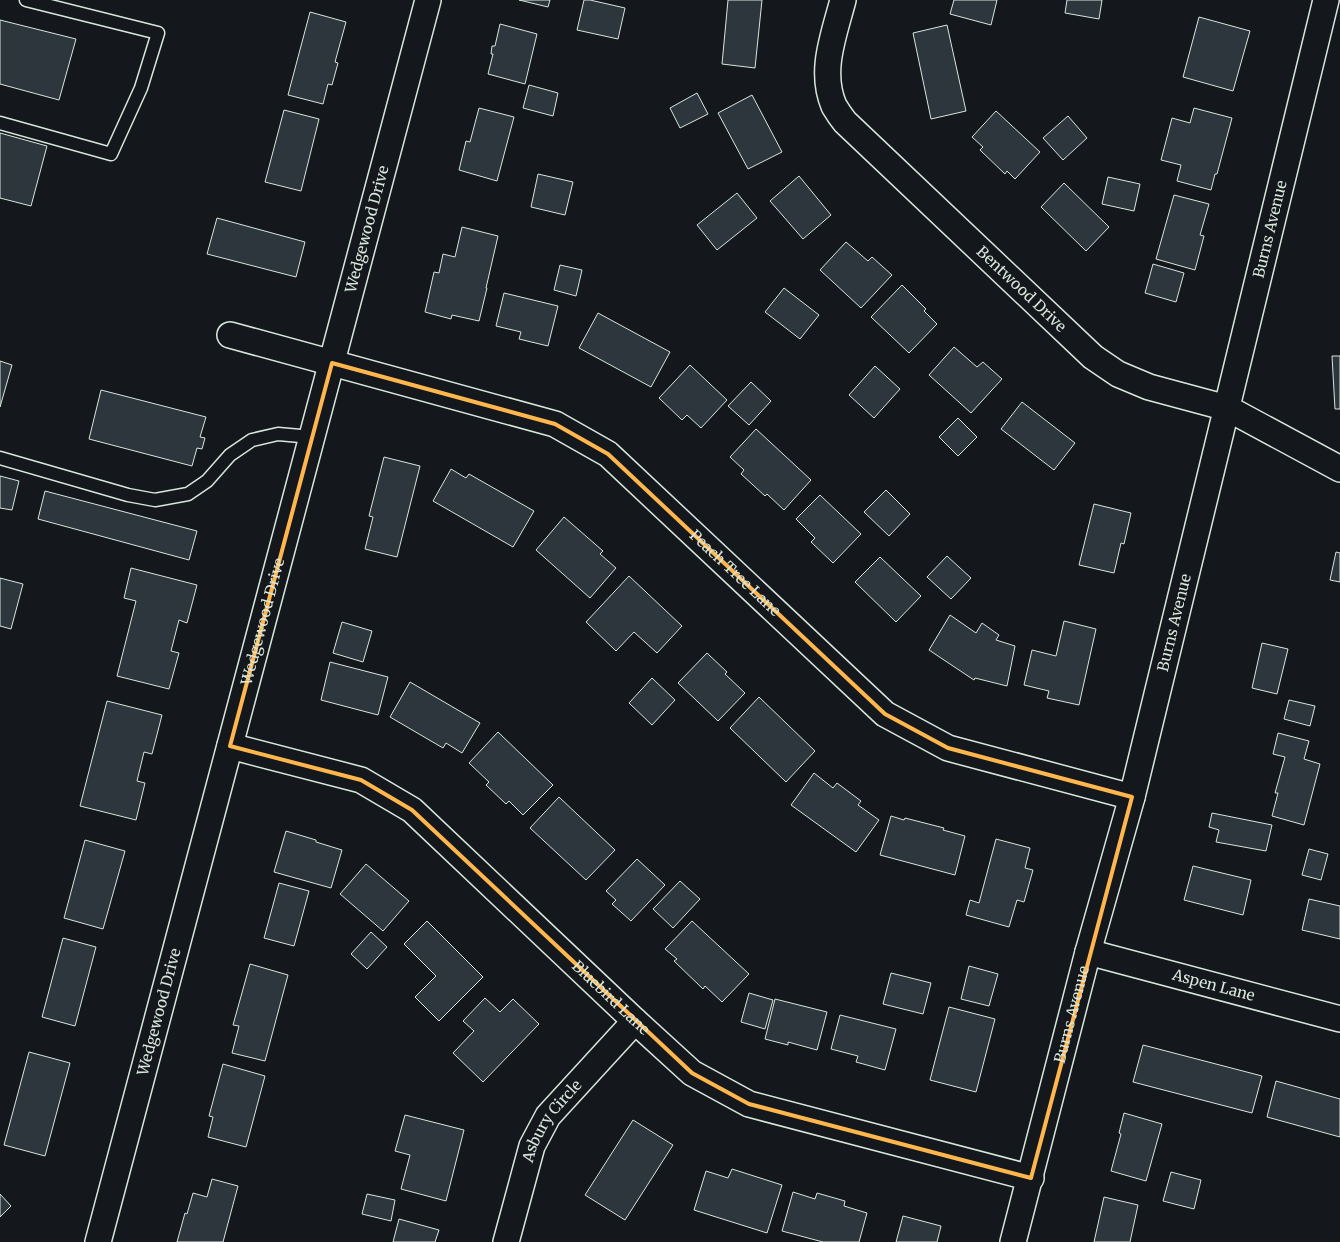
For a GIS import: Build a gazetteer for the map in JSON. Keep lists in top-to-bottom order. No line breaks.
{"streets":{"street":["Burns Avenue","Wedgewood Drive","Bentwood Drive","Peach Tree Lane","Aspen Lane","Bluebird Lane","Asbury Circle"]},"crossings":[["Burns Avenue","Bentwood Drive"],["Burns Avenue","Peach Tree Lane"],["Burns Avenue","Aspen Lane"],["Burns Avenue","Bluebird Lane"],["Wedgewood Drive","Peach Tree Lane"],["Wedgewood Drive","Bluebird Lane"],["Bluebird Lane","Asbury Circle"]]}
